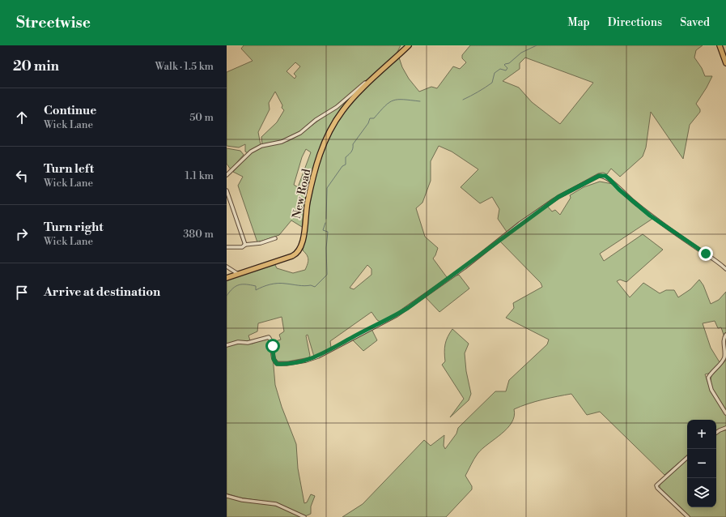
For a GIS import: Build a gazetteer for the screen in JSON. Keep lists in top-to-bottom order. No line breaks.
{"streets":{"main road":["New Road"]},"page":{"header":"Streetwise","nav":["Map","Directions","Saved"],"heading":["20 min","Walk · 1.5 km"],"list":[["Continue","Wick Lane","50 m"],["Turn left","Wick Lane","1.1 km"],["Turn right","Wick Lane","380 m"],"Arrive at destination"],"map_buttons":["+","−"]}}
